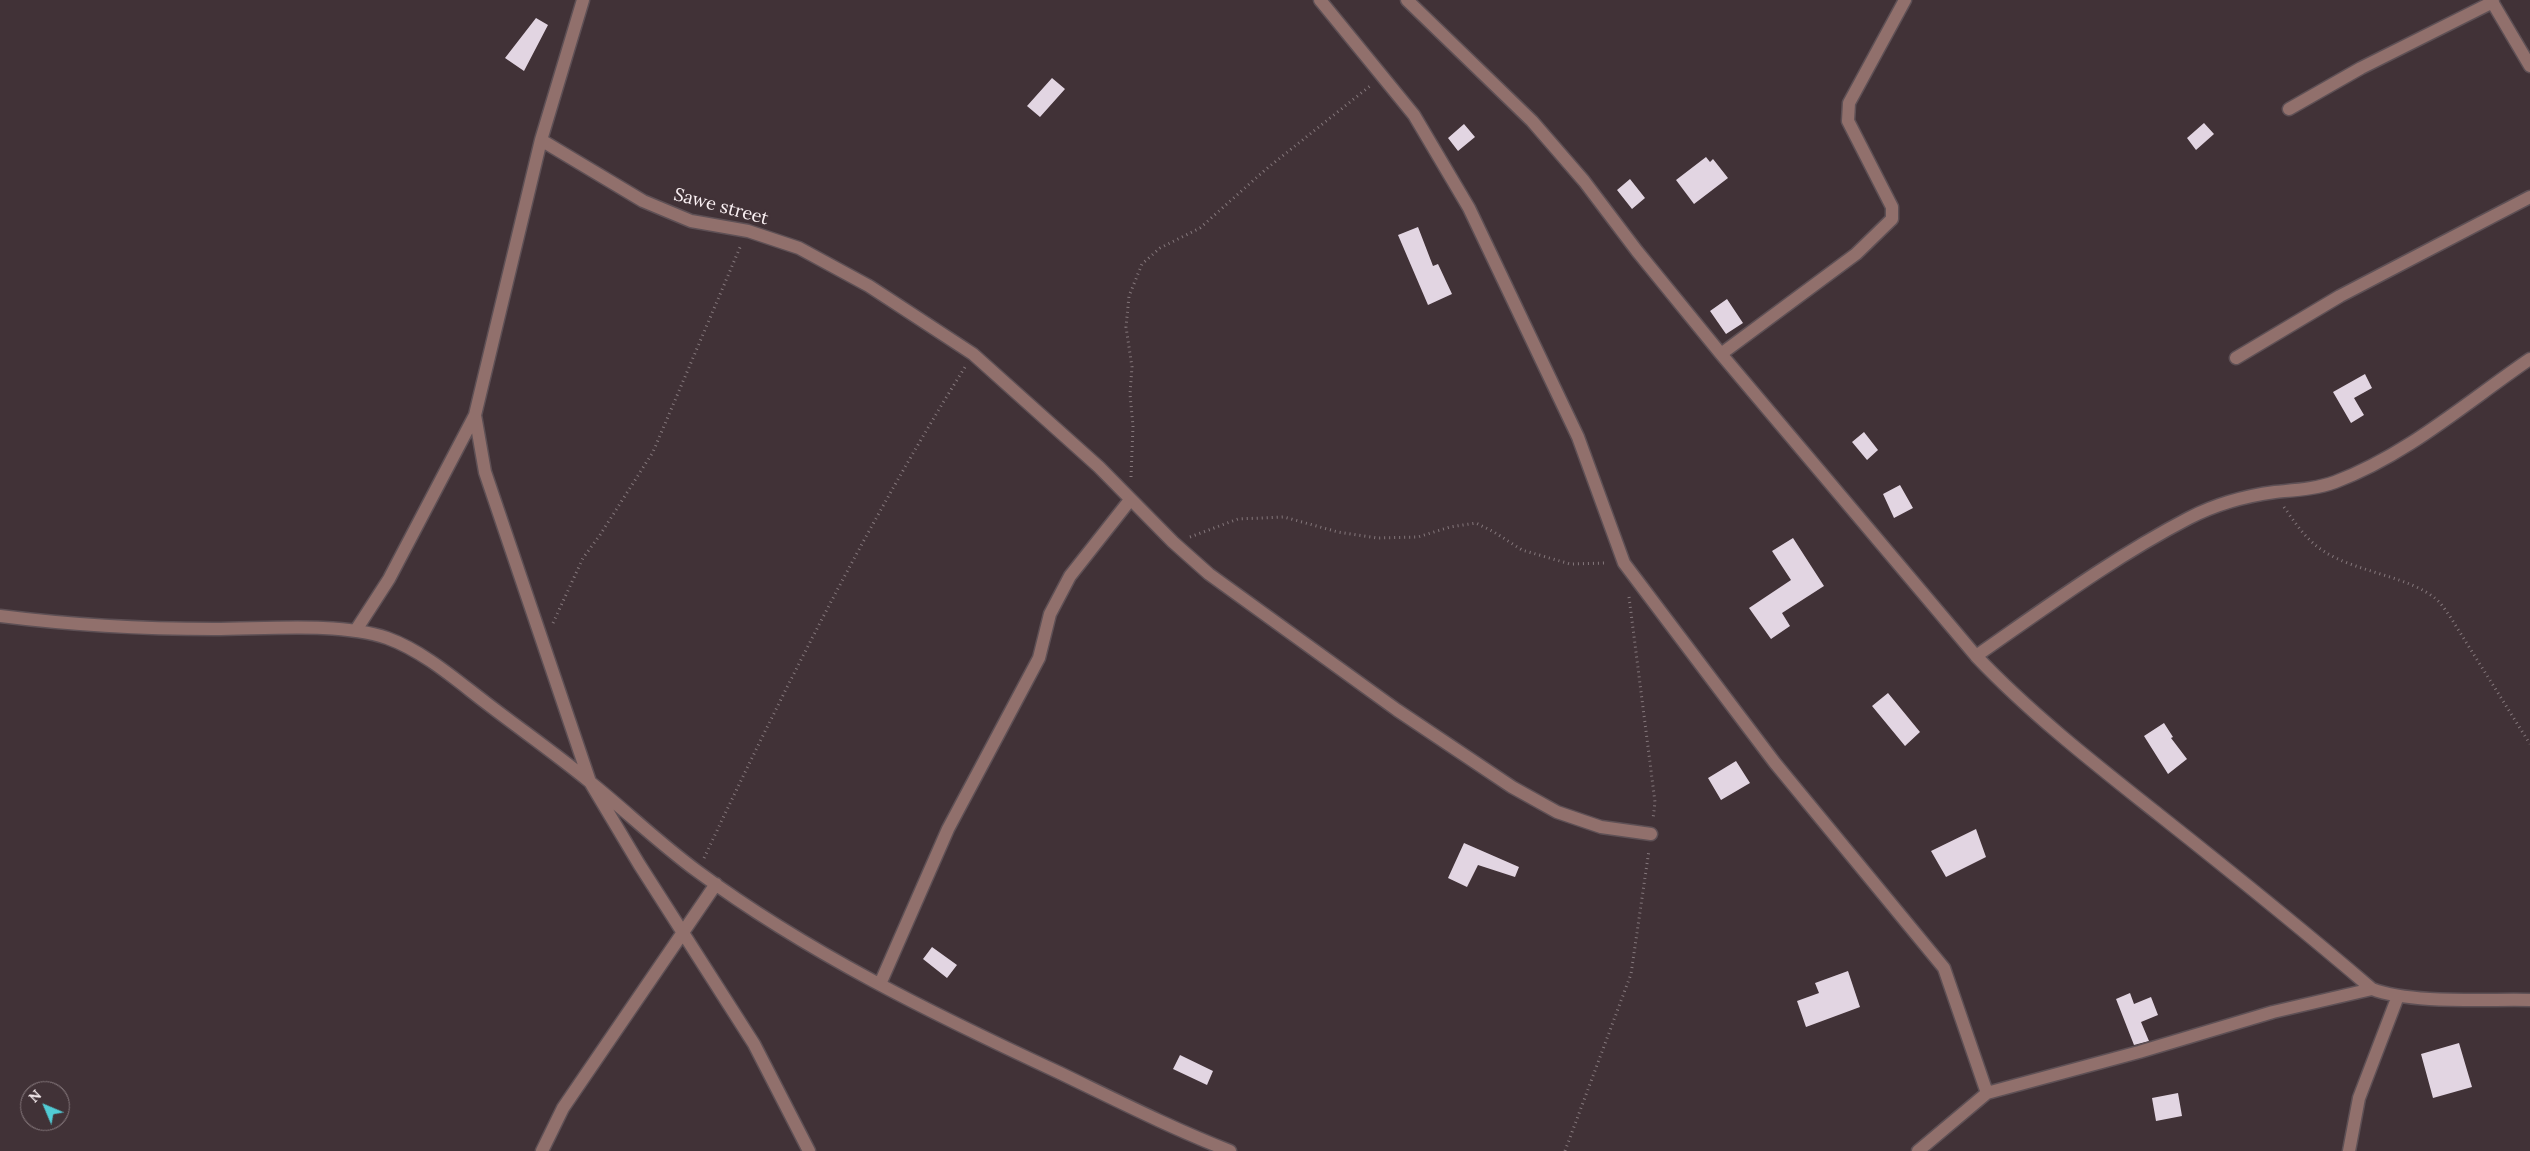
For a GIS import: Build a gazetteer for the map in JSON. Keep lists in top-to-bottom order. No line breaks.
{"streets":{"street":["Sawe street"]},"north":"top left"}
